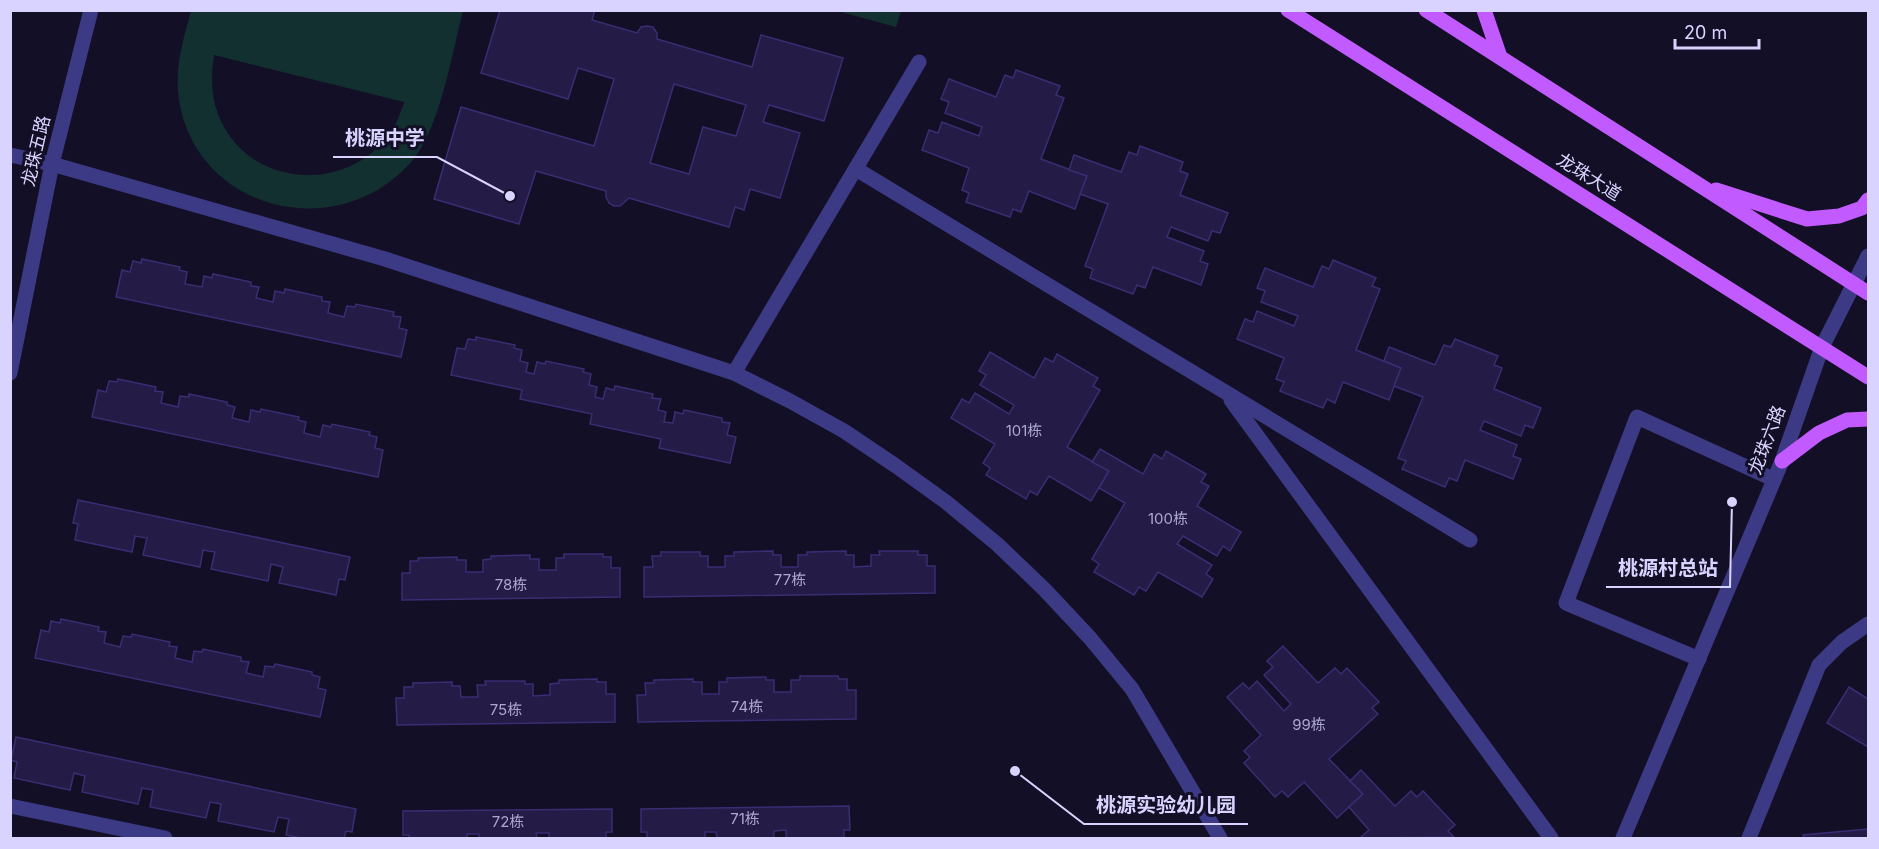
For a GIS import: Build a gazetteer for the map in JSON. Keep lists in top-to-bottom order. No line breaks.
{"streets":{"main road":["龙珠大道"],"street":["龙珠五路","龙珠六路"]},"crossings":[["龙珠大道","龙珠六路"]],"places":["桃源中学","桃源村总站","桃源实验幼儿园"],"house_numbers":["101栋","100栋","77栋","78栋","74栋","75栋","99栋","71栋","72栋"],"scale_bar":"20 m"}
